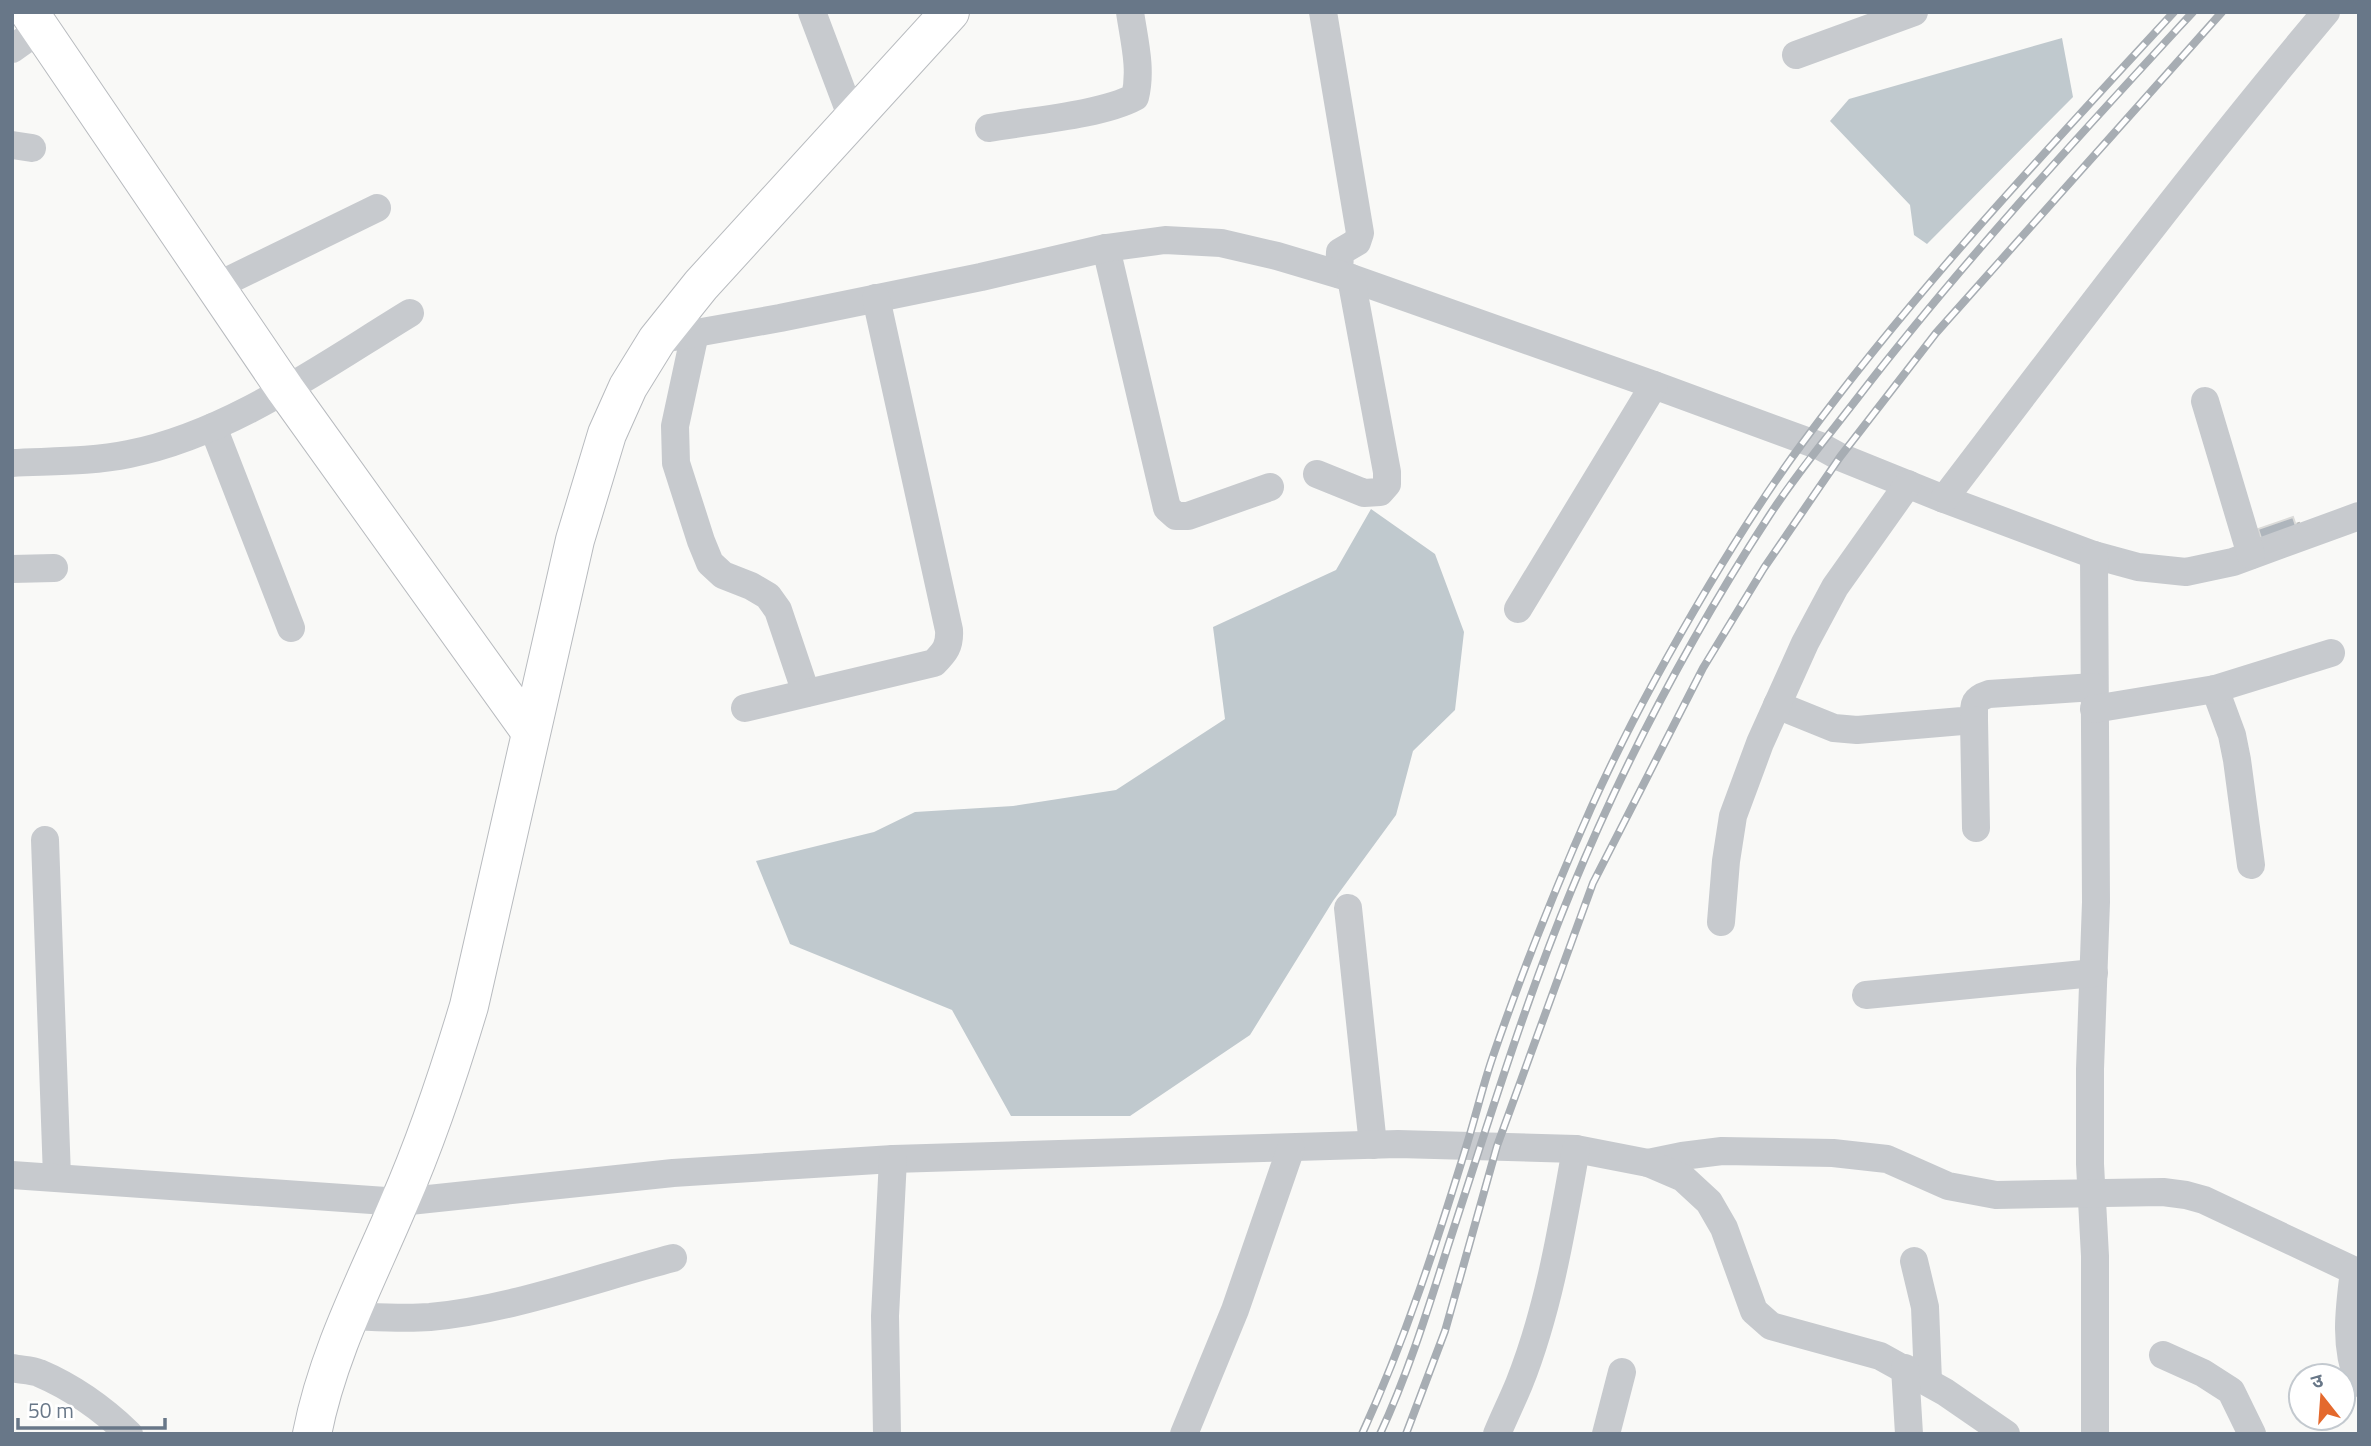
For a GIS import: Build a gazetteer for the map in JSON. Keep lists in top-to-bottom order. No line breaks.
{"scale_bar":"50 m","north":"top"}
